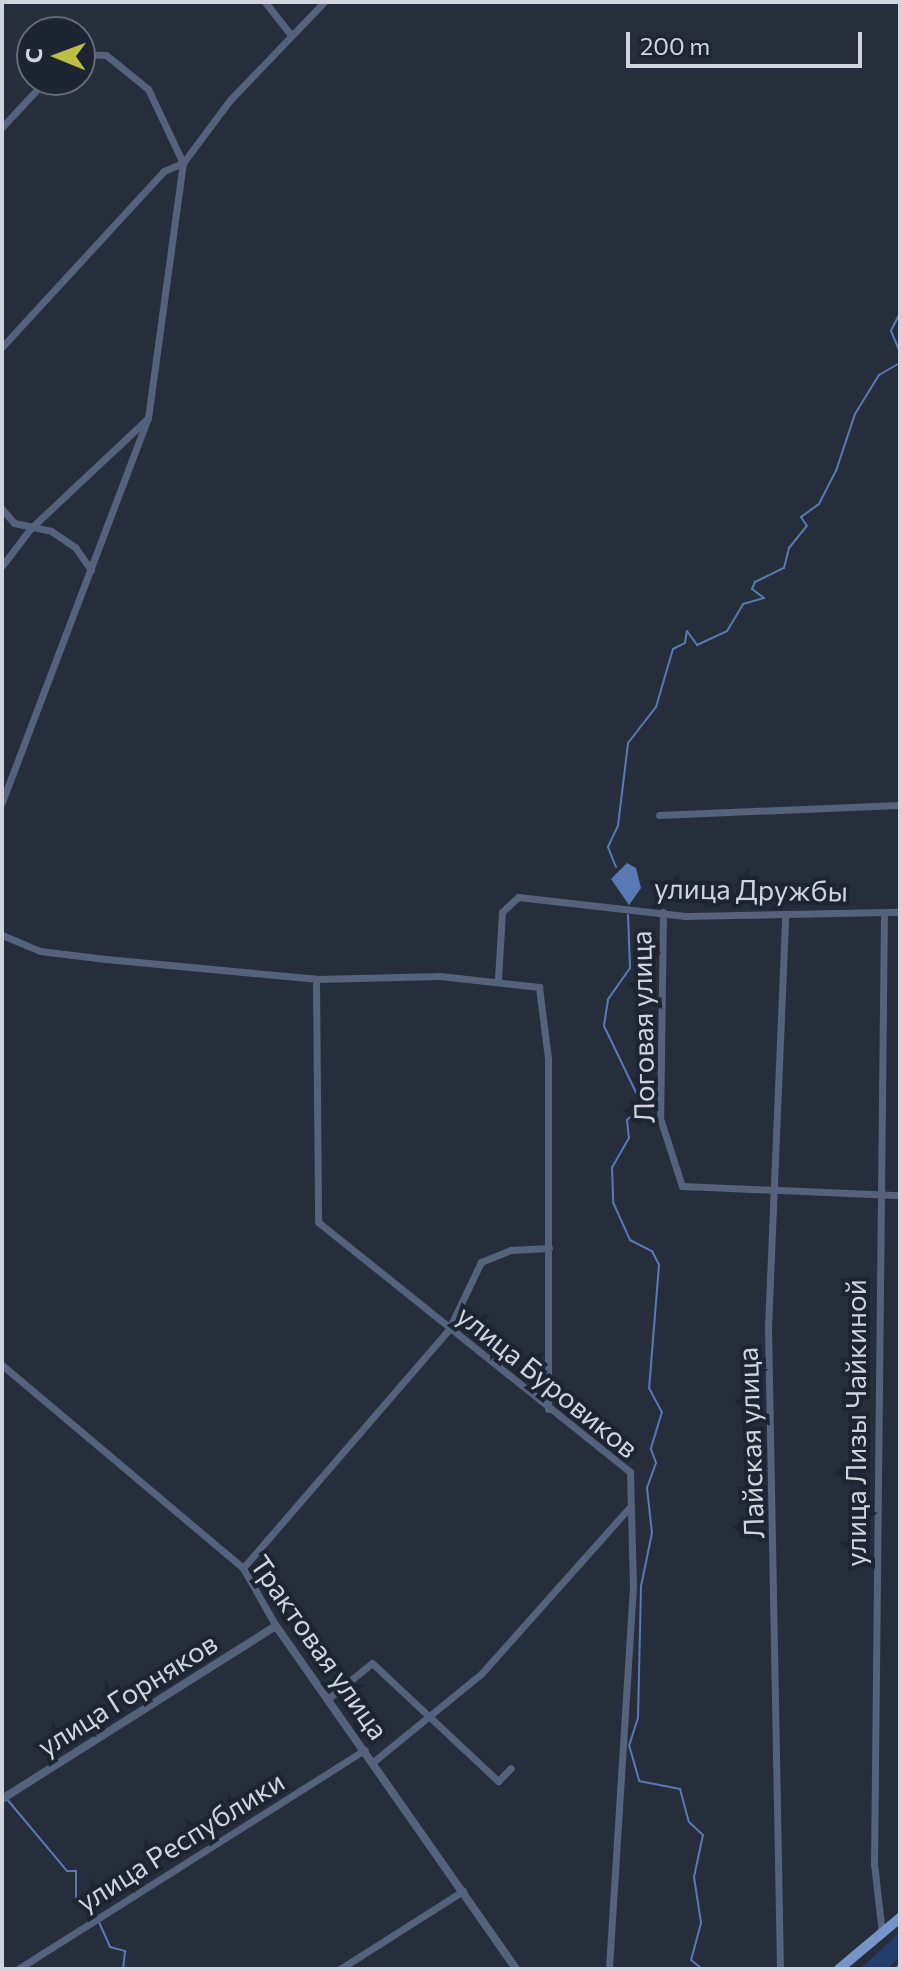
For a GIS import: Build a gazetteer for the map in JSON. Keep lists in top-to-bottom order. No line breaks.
{"streets":{"street":["улица Дружбы","Логовая улица","улица Буровиков","улица Лизы Чайкиной","Лайская улица","Трактовая улица","улица Горняков","улица Республики"]},"crossings":[["улица Дружбы","Логовая улица"],["улица Дружбы","улица Лизы Чайкиной"],["улица Дружбы","Лайская улица"],["Логовая улица","Лайская улица"],["Трактовая улица","улица Горняков"],["Трактовая улица","улица Республики"]],"scale_bar":"200 m","north":"left"}
